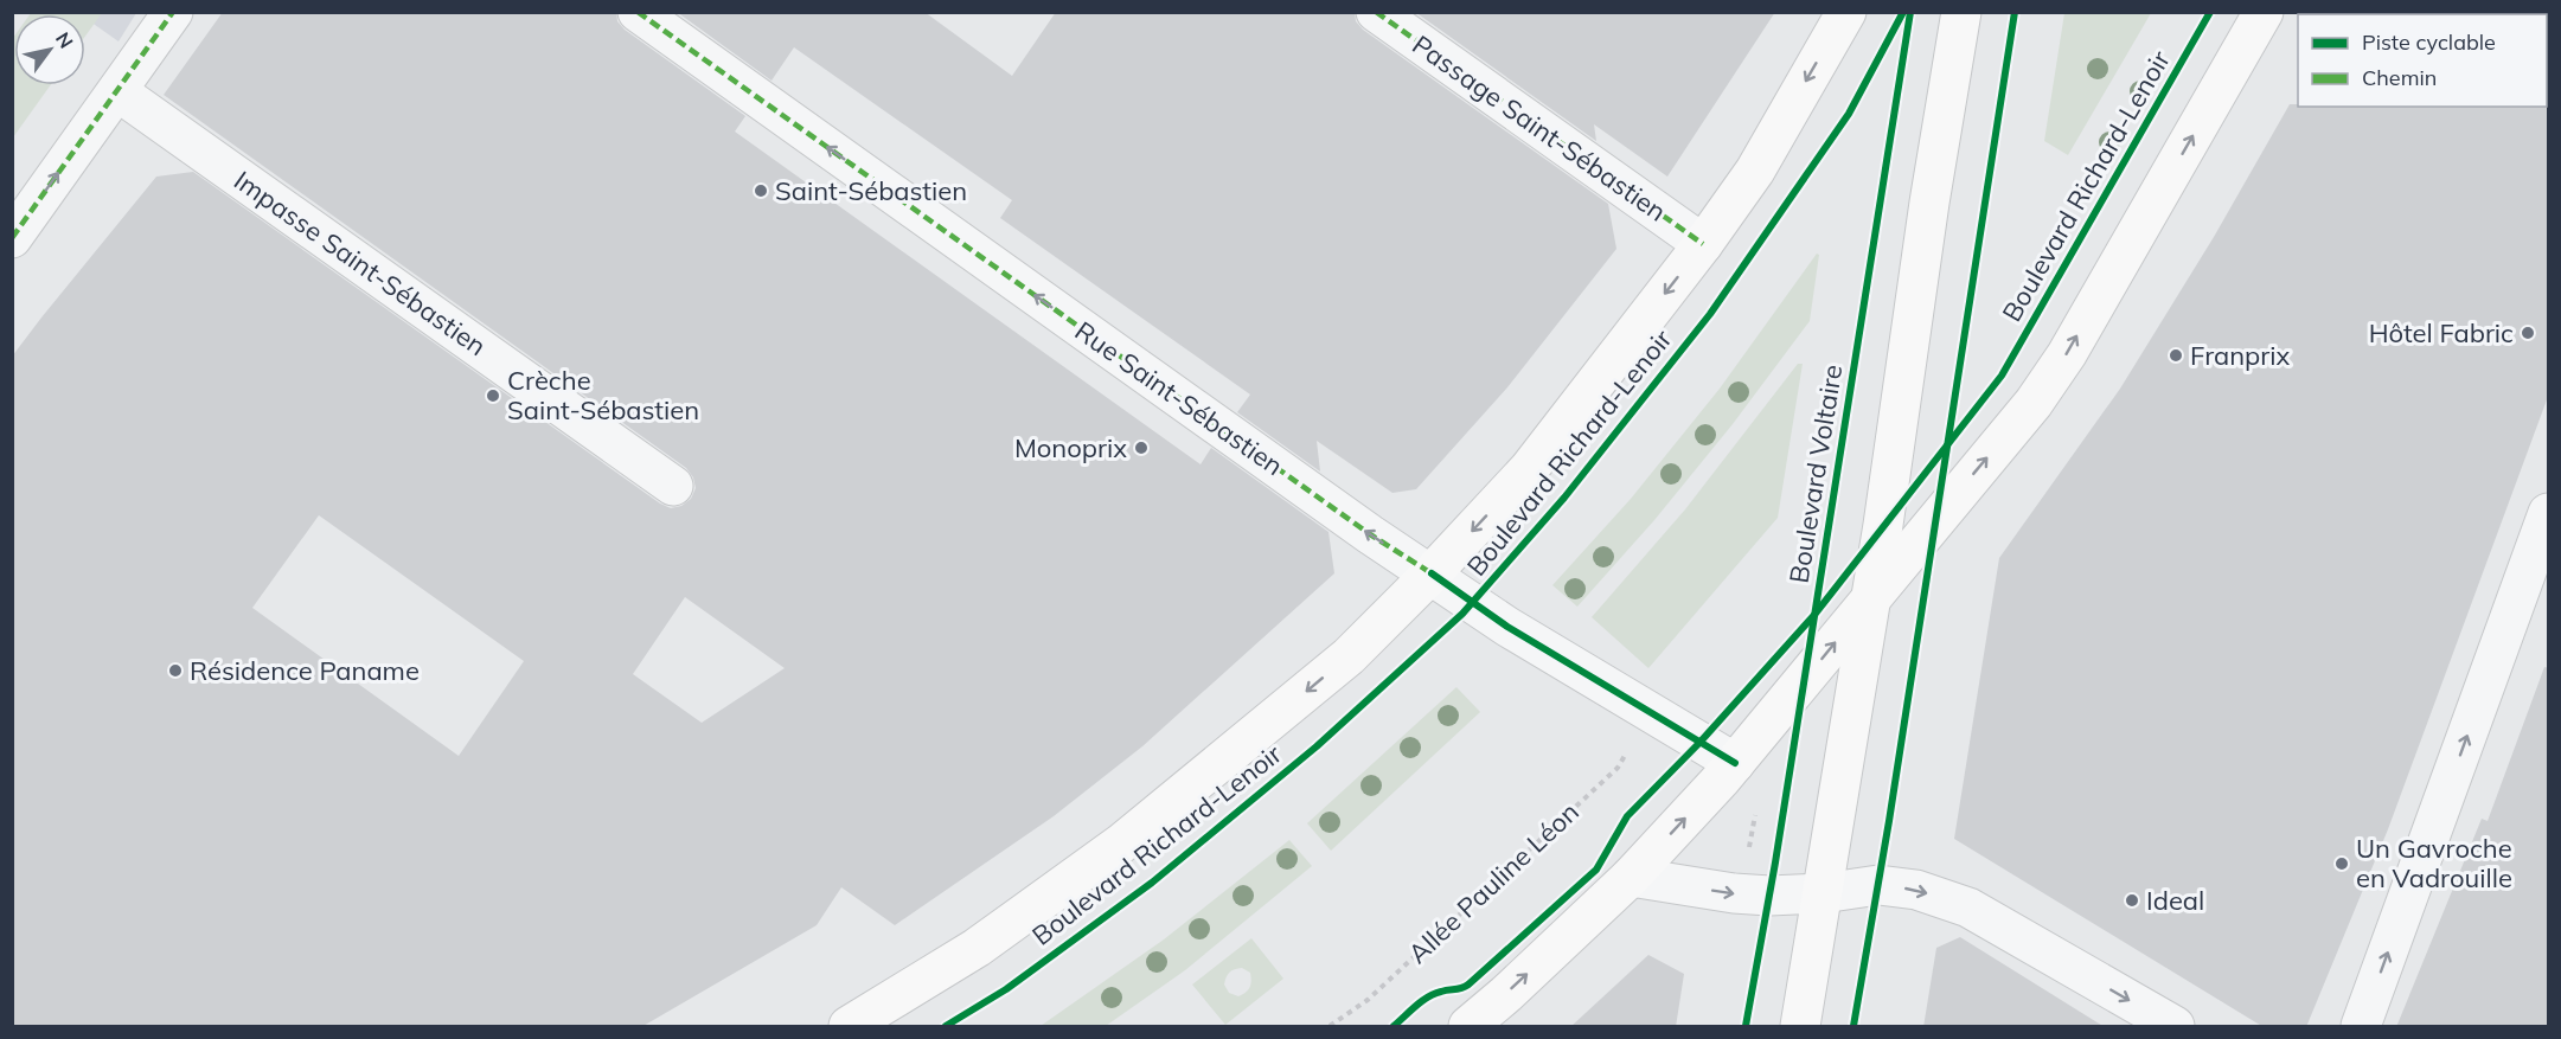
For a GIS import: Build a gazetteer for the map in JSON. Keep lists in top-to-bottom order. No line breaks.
{"streets":{"street":["Passage Saint-Sébastien","Boulevard Richard-Lenoir","Impasse Saint-Sébastien","Rue Saint-Sébastien"],"path":["Allée Pauline Léon"],"cycle path":["Boulevard Voltaire"]},"crossings":[["Passage Saint-Sébastien","Boulevard Richard-Lenoir"],["Boulevard Richard-Lenoir","Rue Saint-Sébastien"]],"one_way":["Boulevard Richard-Lenoir","Rue Saint-Sébastien"],"places":["Saint-Sébastien","Hôtel Fabric","Franprix","Crèche Saint-Sébastien","Monoprix","Résidence Paname","Un Gavroche en Vadrouille","Ideal"],"legend":["Piste cyclable","Chemin"],"north":"top right"}
